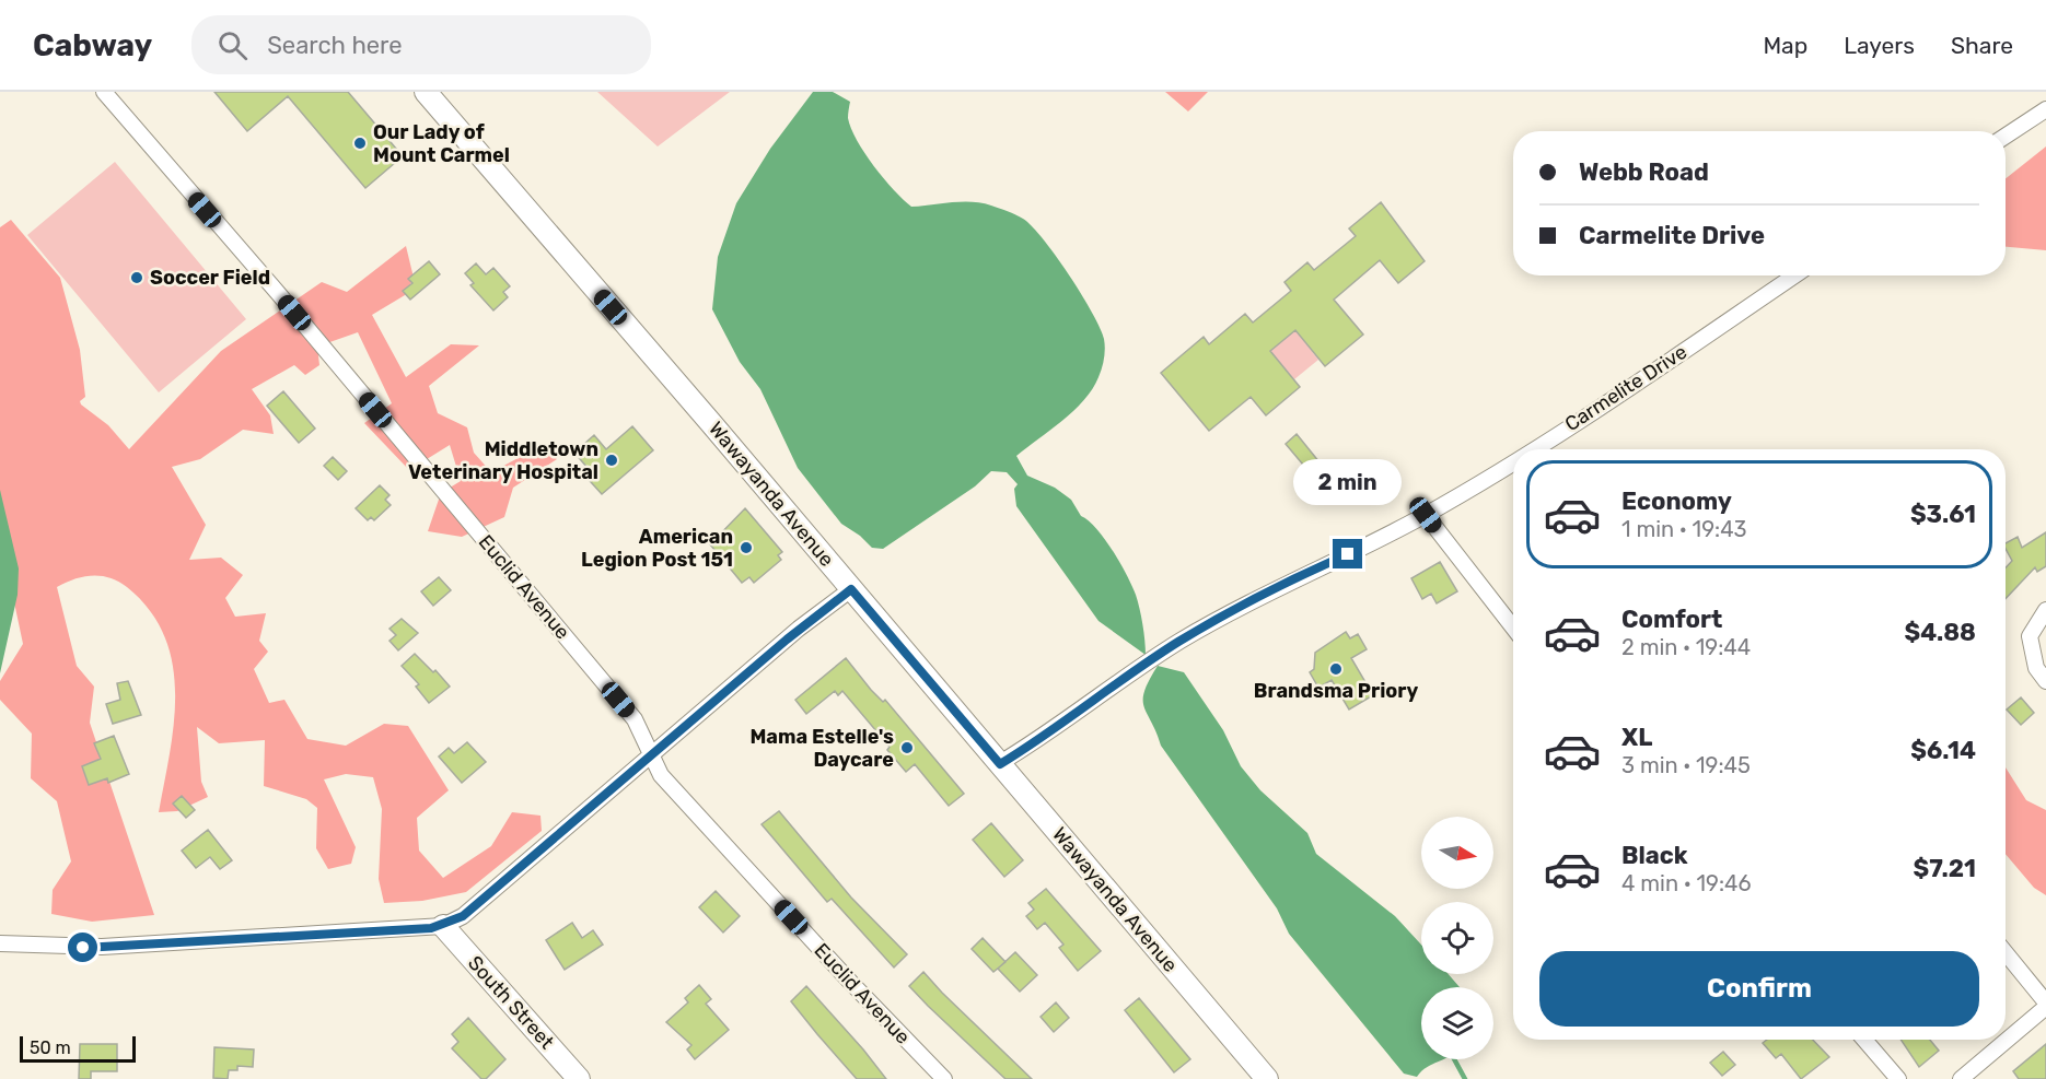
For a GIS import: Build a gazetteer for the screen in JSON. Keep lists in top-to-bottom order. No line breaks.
{"streets":{"street":["Carmelite Drive","Wawayanda Avenue","Euclid Avenue","South Street"]},"crossings":[["Carmelite Drive","Wawayanda Avenue"]],"places":["Our Lady of Mount Carmel","Soccer Field","Middletown Veterinary Hospital","American Legion Post 151","Brandsma Priory","Mama Estelle's Daycare"],"scale_bar":"50 m","north":"right","page":{"header":"Cabway","search":"Search here","nav":["Map","Layers","Share"],"banner":["Webb Road","Carmelite Drive"],"bubble":"2 min","list":[{"name":"Economy","note":"1 min · 19:43","value":"$3.61"},{"name":"Comfort","note":"2 min · 19:44","value":"$4.88"},{"name":"XL","note":"3 min · 19:45","value":"$6.14"},{"name":"Black","note":"4 min · 19:46","value":"$7.21"}],"buttons":"Confirm","scale":"50 m"}}
